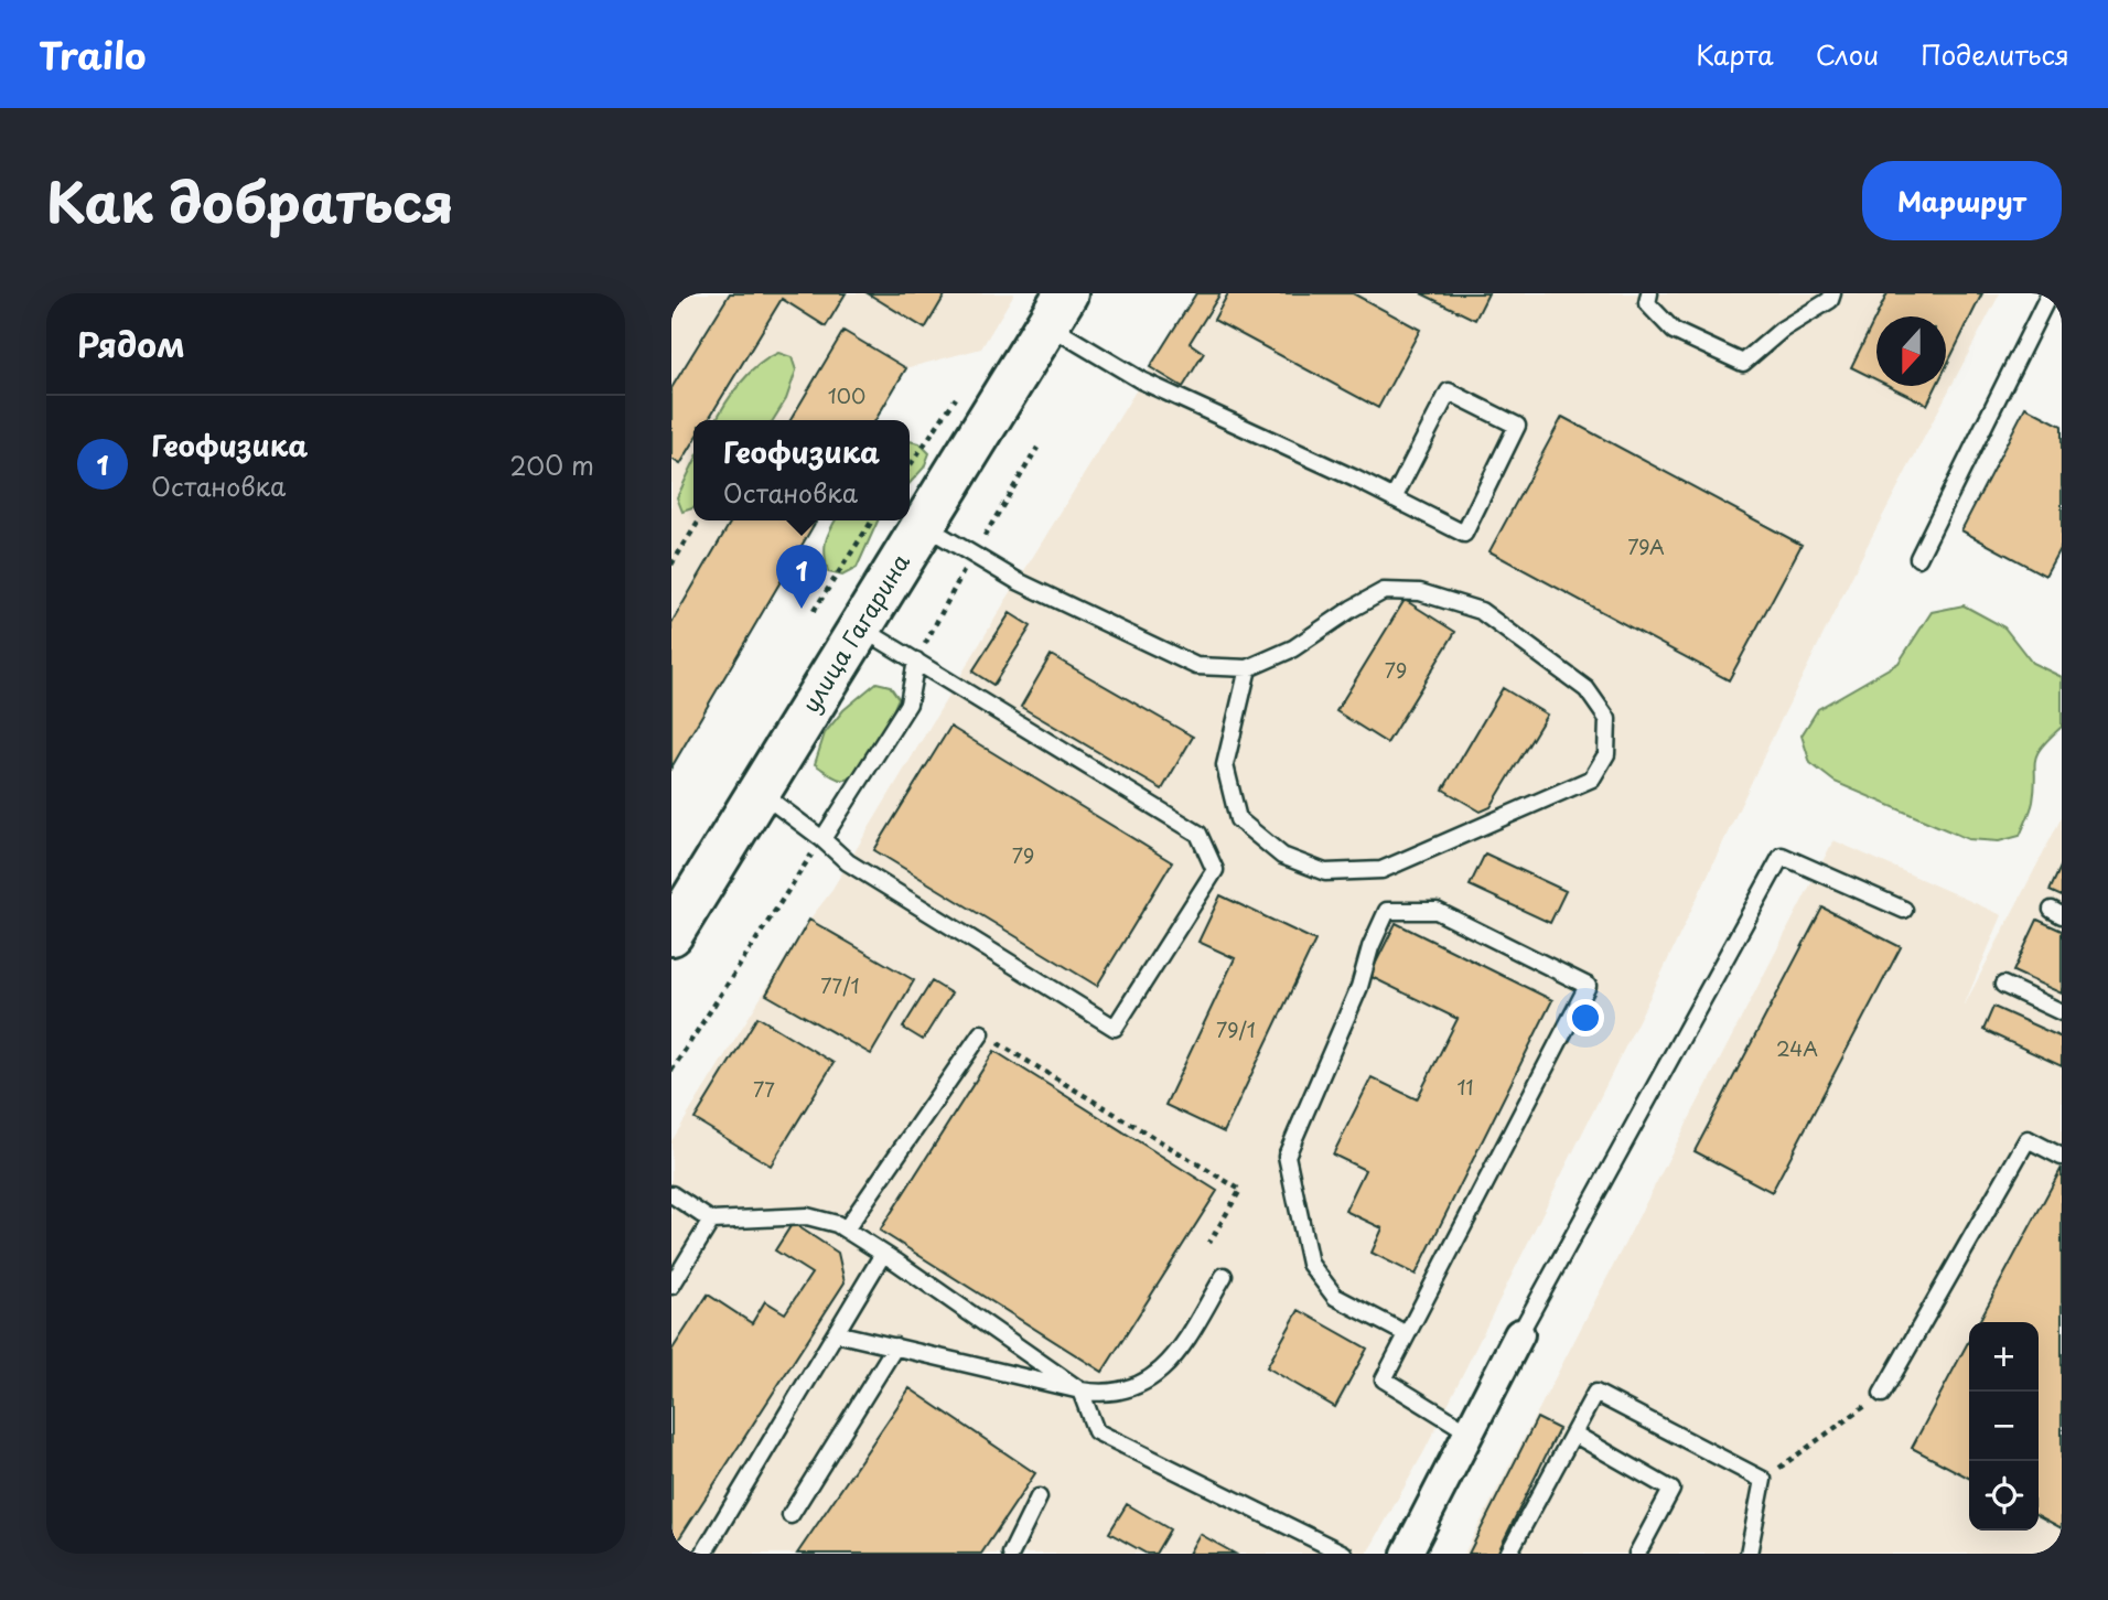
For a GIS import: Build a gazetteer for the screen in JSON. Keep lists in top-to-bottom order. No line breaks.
{"streets":{"main road":["улица Гагарина"]},"house_numbers":["100","79А","79","79","77/1","79/1","24А","11","77"],"north":"bottom","page":{"header":"Trailo","nav":["Карта","Слои","Поделиться"],"title":"Как добраться","buttons":"Маршрут","heading":"Рядом","list":[{"mark":"1","name":"Геофизика","note":"Остановка","value":"200 m"}],"popup":["Геофизика","Остановка"],"pins":"1","map_buttons":["+","−"]}}
